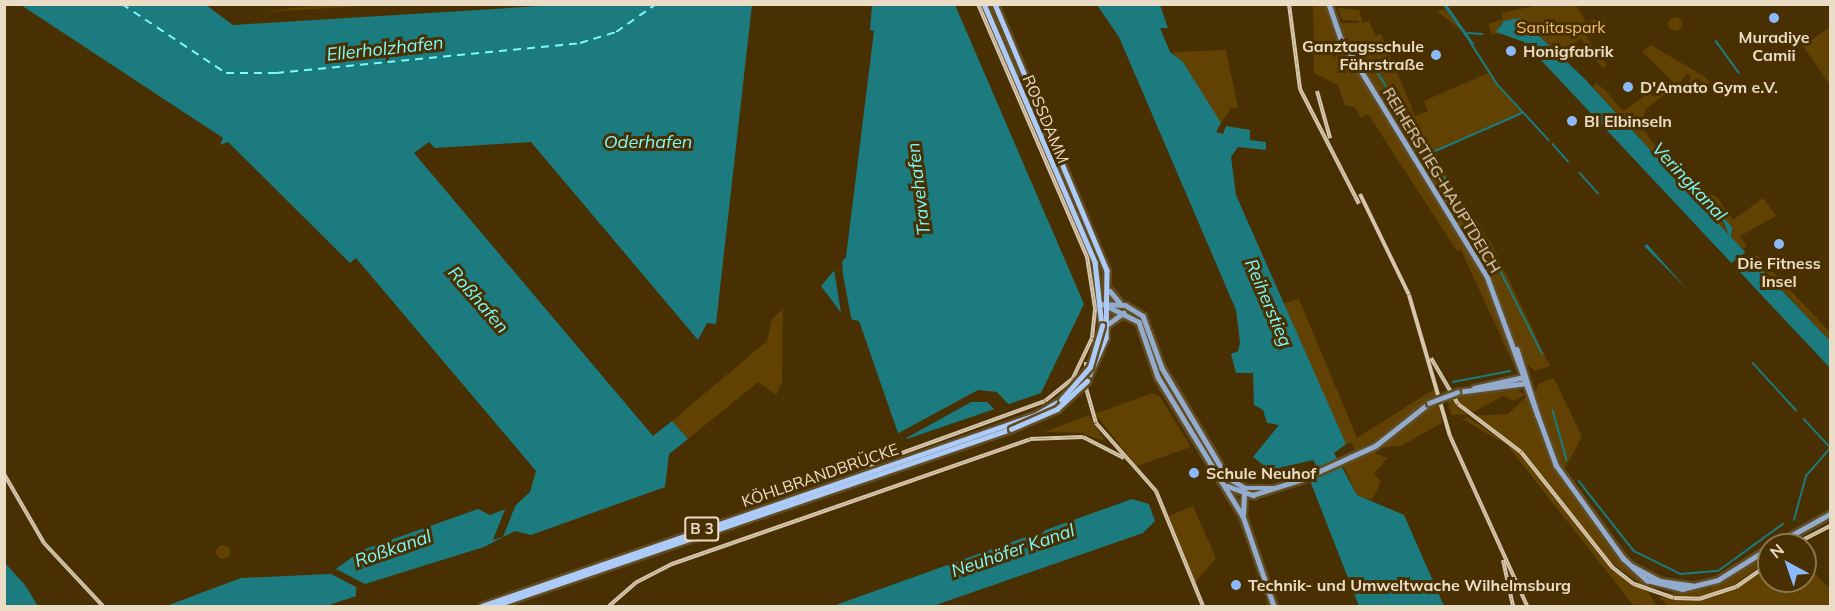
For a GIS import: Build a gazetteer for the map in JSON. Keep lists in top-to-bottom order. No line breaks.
{"streets":{"main road":["ROSSDAMM","REIHERSTIEG-HAUPTDEICH","KÖHLBRANDBRÜCKE","B 3"]},"crossings":[["ROSSDAMM","KÖHLBRANDBRÜCKE"]],"water":["Ellerholzhafen","Oderhafen","Veringkanal","Travehafen","Roßhafen","Reiherstieg","Roßkanal","Neuhöfer Kanal"],"parks":["Sanitaspark"],"places":["Muradiye Camii","Honigfabrik","Ganztagsschule Fährstraße","D'Amato Gym e.V.","BI Elbinseln","Die Fitness Insel","Schule Neuhof","Technik- und Umweltwache Wilhelmsburg"],"north":"top left"}
